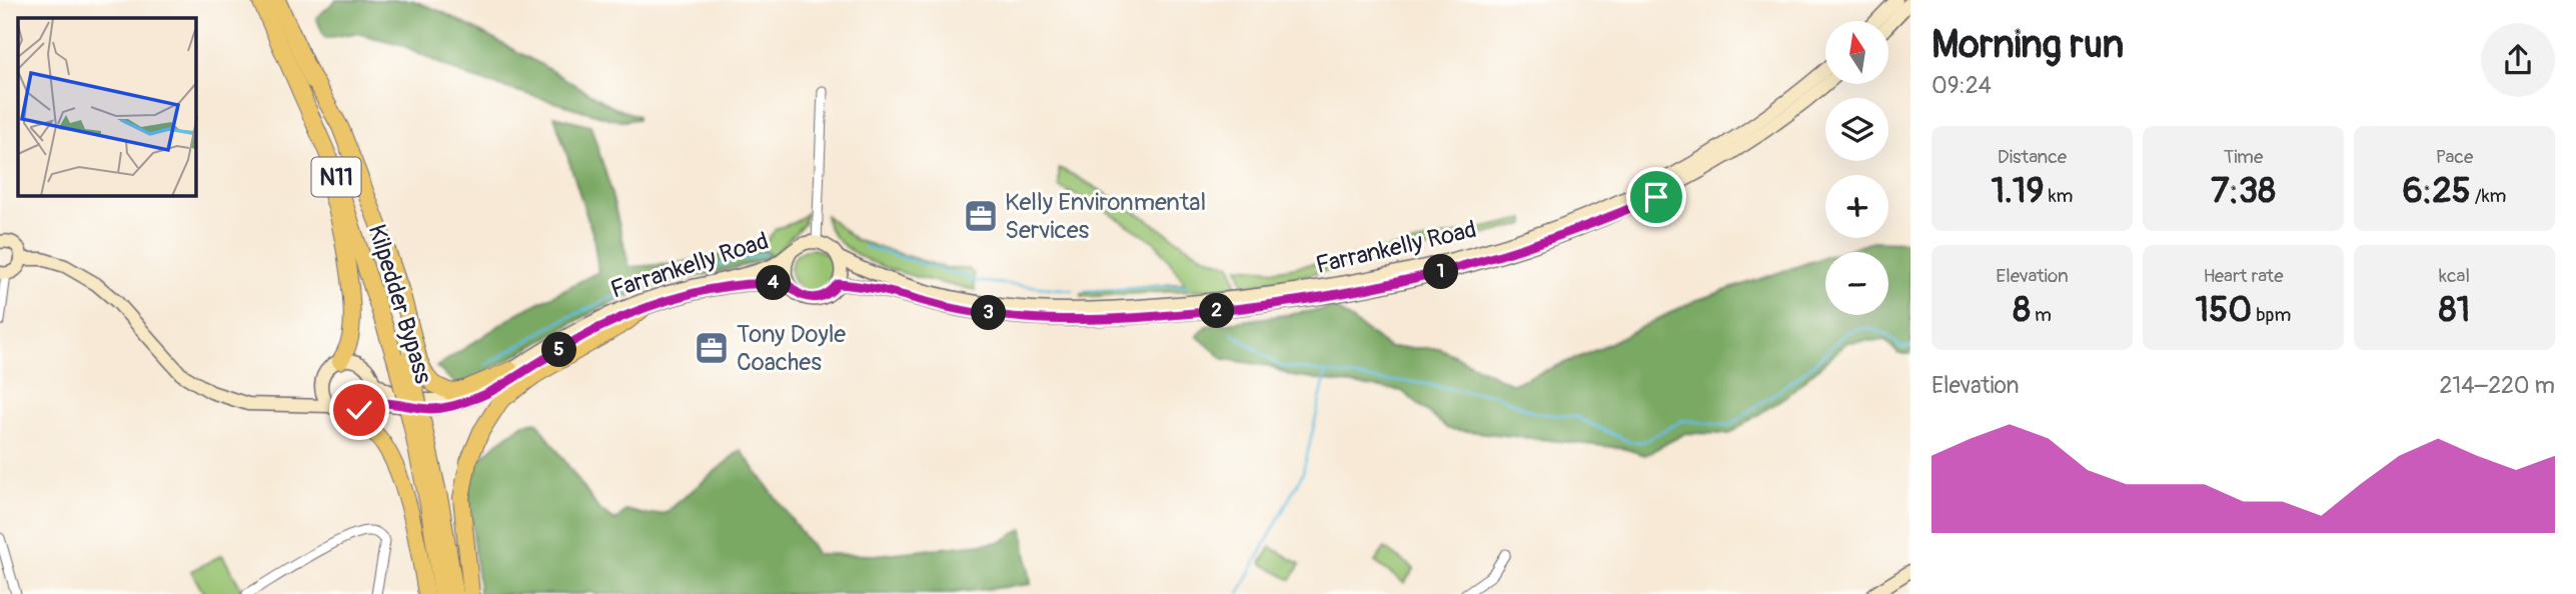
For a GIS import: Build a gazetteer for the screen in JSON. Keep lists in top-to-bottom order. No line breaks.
{"streets":{"highway":["N11","Kilpedder Bypass"],"main road":["Farrankelly Road"]},"crossings":[["N11","Farrankelly Road"],["N11","Kilpedder Bypass"]],"places":{"office":["Kelly Environmental Services","Tony Doyle Coaches"]},"north":"top","page":{"heading":["Morning run","09:24"],"map_buttons":["+","−"],"stats":[["Distance","1.19 km"],["Time","7:38"],["Pace","6:25 /km"],["Elevation","8 m"],["Heart rate","150 bpm"],["kcal","81"]],"pins":["1","4","2","3","5"],"chart":["Elevation","214–220 m"]}}
